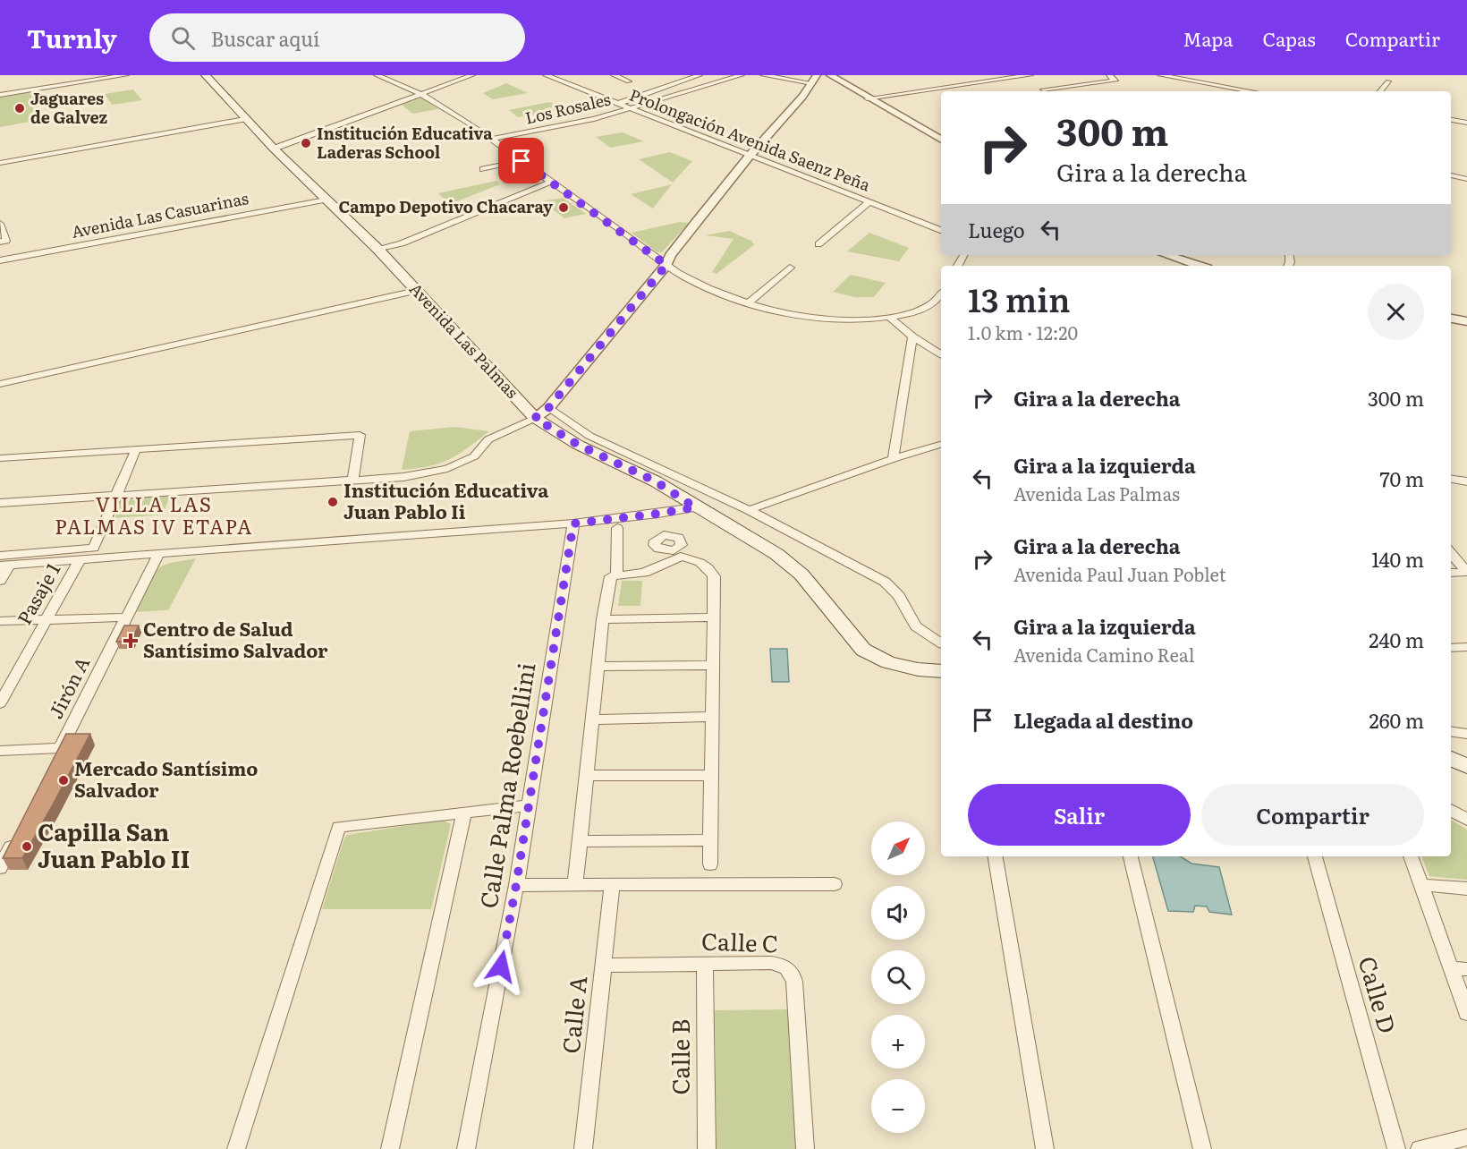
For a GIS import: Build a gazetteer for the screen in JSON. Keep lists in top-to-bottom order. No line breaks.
{"streets":{"main road":["Avenida Las Palmas"],"street":["Los Rosales","Prolongación Avenida Saenz Peña","Avenida Las Casuarinas","Pasaje 1","Jirón A","Calle Palma Roebellini","Calle C","Calle D","Calle A","Calle B"]},"crossings":[["Los Rosales","Prolongación Avenida Saenz Peña"],["Avenida Las Casuarinas","Avenida Las Palmas"],["Calle C","Calle A"],["Calle C","Calle B"]],"districts":["VILLA LAS PALMAS IV ETAPA"],"places":{"other":["Jaguares de Galvez","Institución Educativa Laderas School","Campo Depotivo Chacaray","Institución Educativa Juan Pablo Ii","Mercado Santísimo Salvador","Capilla San Juan Pablo II"],"health":["Centro de Salud Santísimo Salvador"]},"north":"top right","page":{"header":"Turnly","search":"Buscar aquí","nav":["Mapa","Capas","Compartir"],"turn":["300 m","Gira a la derecha"],"then":"Luego","heading":["13 min","1.0 km · 12:20"],"list":[{"name":"Gira a la derecha","value":"300 m"},{"name":"Gira a la izquierda","note":"Avenida Las Palmas","value":"70 m"},{"name":"Gira a la derecha","note":"Avenida Paul Juan Poblet","value":"140 m"},{"name":"Gira a la izquierda","note":"Avenida Camino Real","value":"240 m"},{"name":"Llegada al destino","value":"260 m"}],"buttons":["Salir","Compartir"],"map_buttons":["+","−"]}}
